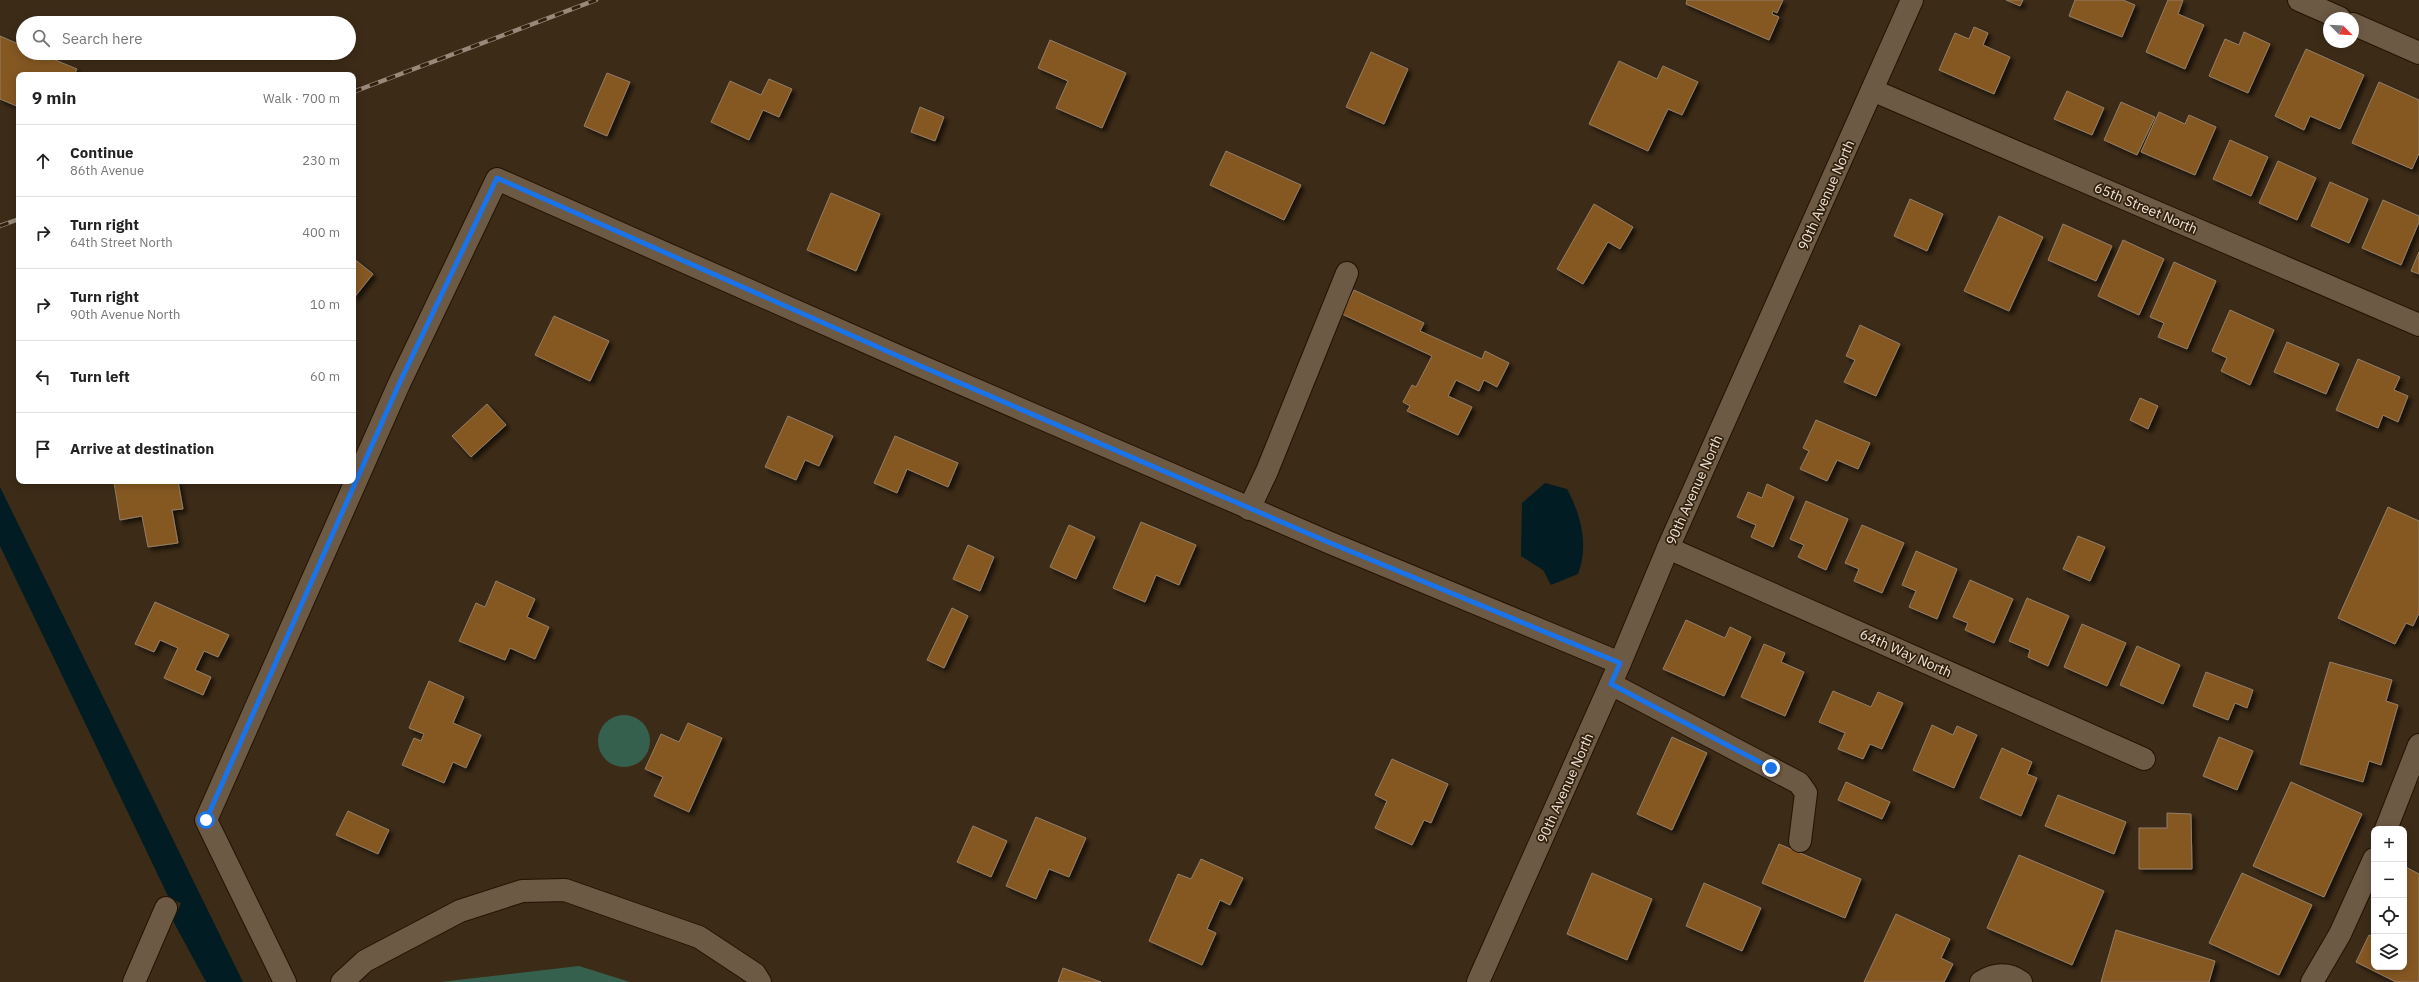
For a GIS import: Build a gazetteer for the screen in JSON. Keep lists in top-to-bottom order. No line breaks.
{"streets":{"street":["90th Avenue North","65th Street North","64th Way North"]},"crossings":[["90th Avenue North","65th Street North"],["90th Avenue North","64th Way North"]],"north":"bottom right","page":{"search":"Search here","heading":["9 min","Walk · 700 m"],"list":[["Continue","86th Avenue","230 m"],["Turn right","64th Street North","400 m"],["Turn right","90th Avenue North","10 m"],["Turn left","60 m"],"Arrive at destination"],"map_buttons":["+","−"]}}
